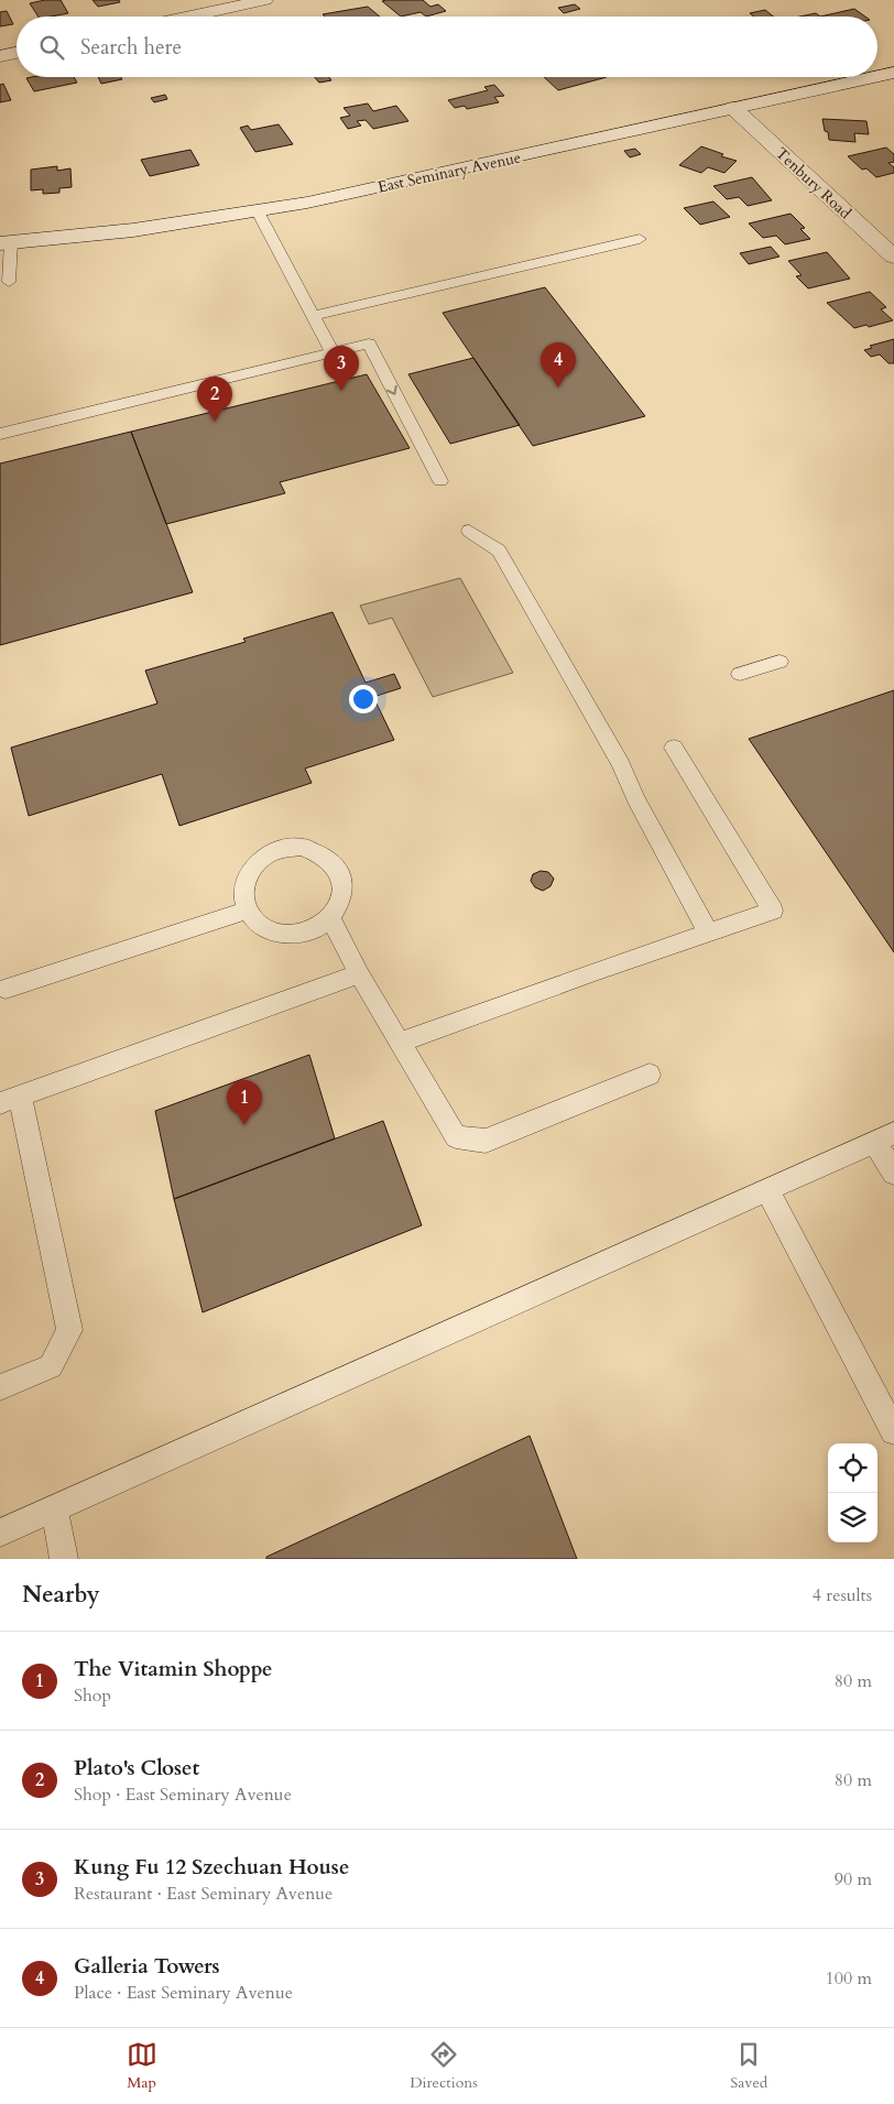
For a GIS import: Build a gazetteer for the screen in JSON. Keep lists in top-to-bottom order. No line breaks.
{"streets":{"street":["East Seminary Avenue","Tenbury Road"]},"crossings":[["East Seminary Avenue","Tenbury Road"]],"page":{"search":"Search here","pins":["4","3","2","1"],"heading":["Nearby","4 results"],"list":[{"mark":"1","name":"The Vitamin Shoppe","note":"Shop","value":"80 m"},{"mark":"2","name":"Plato's Closet","note":"Shop · East Seminary Avenue","value":"80 m"},{"mark":"3","name":"Kung Fu 12 Szechuan House","note":"Restaurant · East Seminary Avenue","value":"90 m"},{"mark":"4","name":"Galleria Towers","note":"Place · East Seminary Avenue","value":"100 m"}],"nav":["Map","Directions","Saved"]}}
